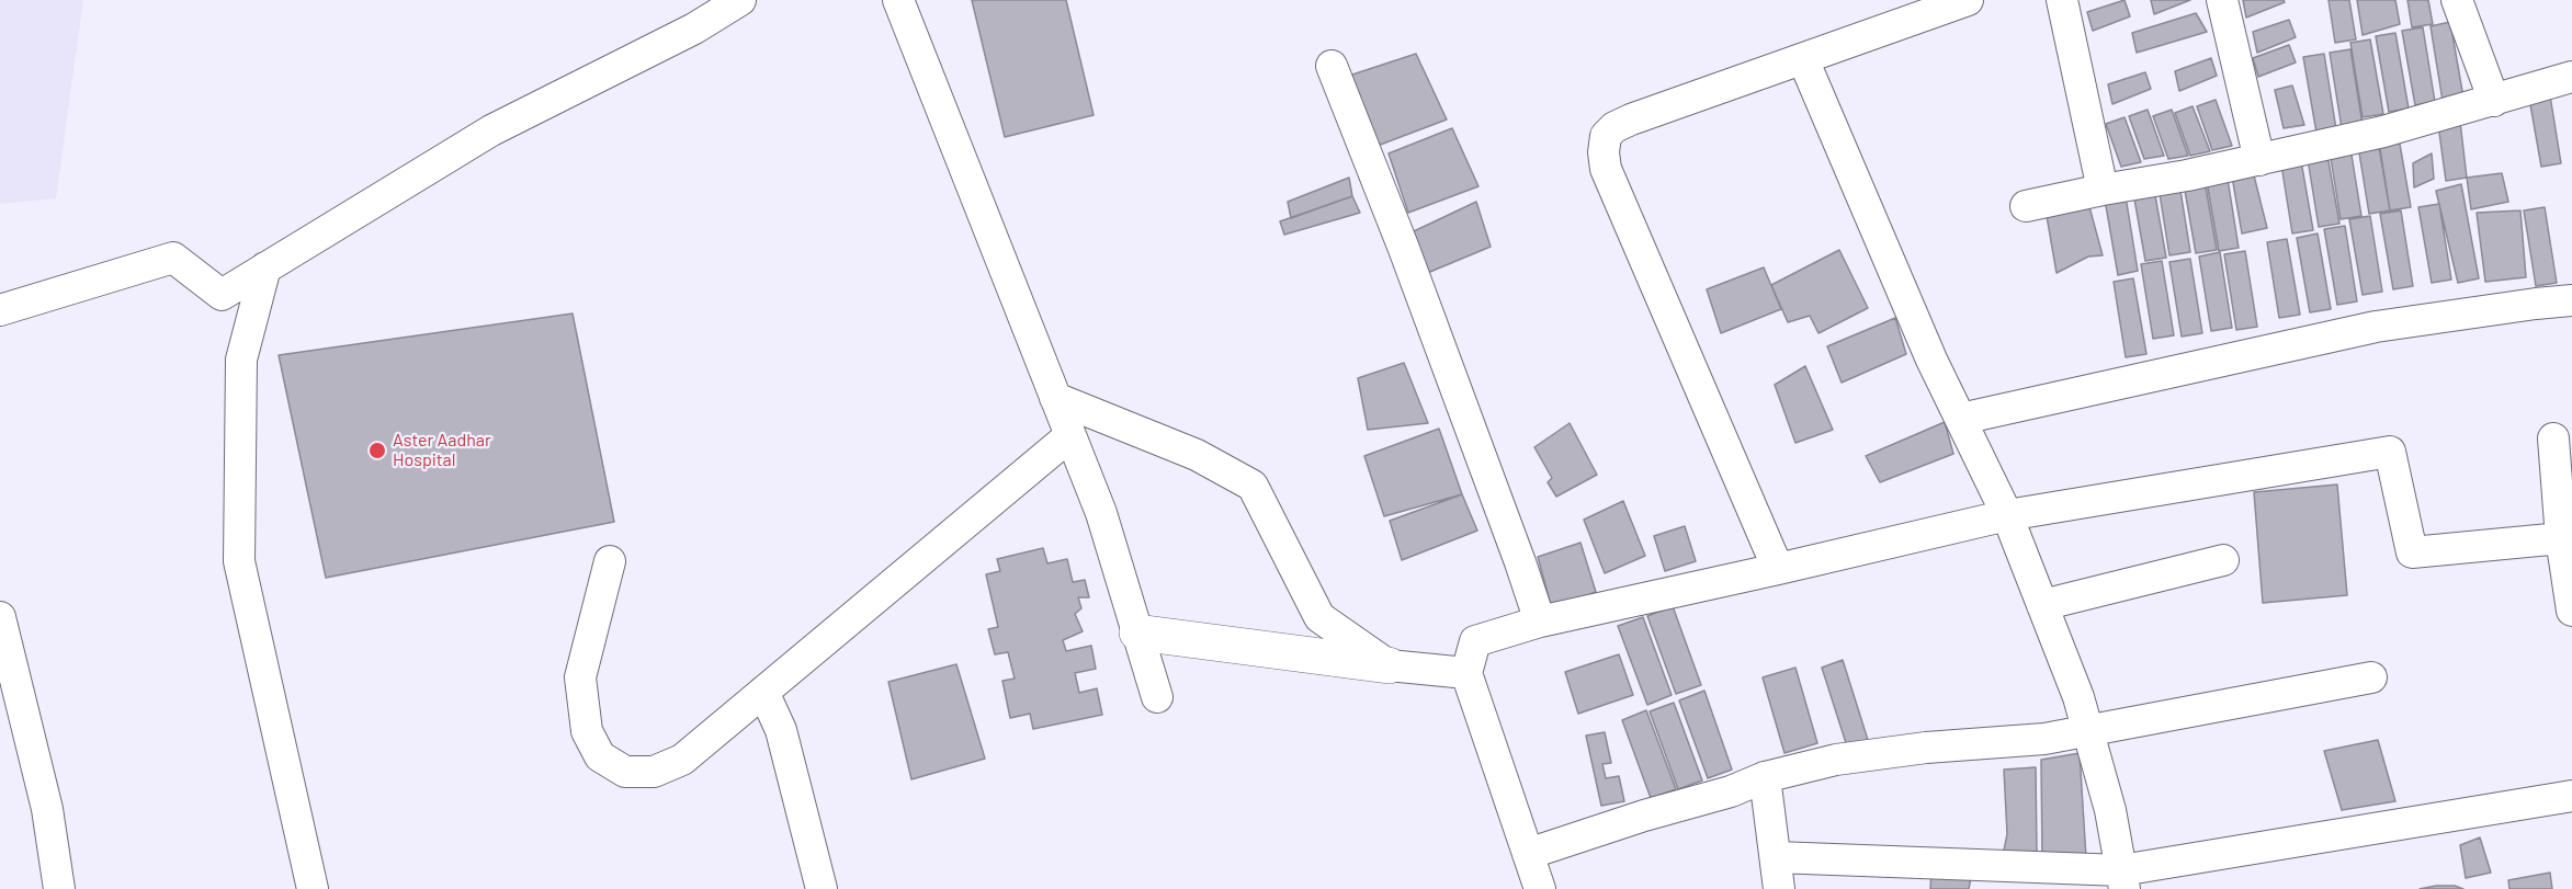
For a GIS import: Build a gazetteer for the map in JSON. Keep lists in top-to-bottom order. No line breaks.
{"places":["Aster Aadhar Hospital"]}
